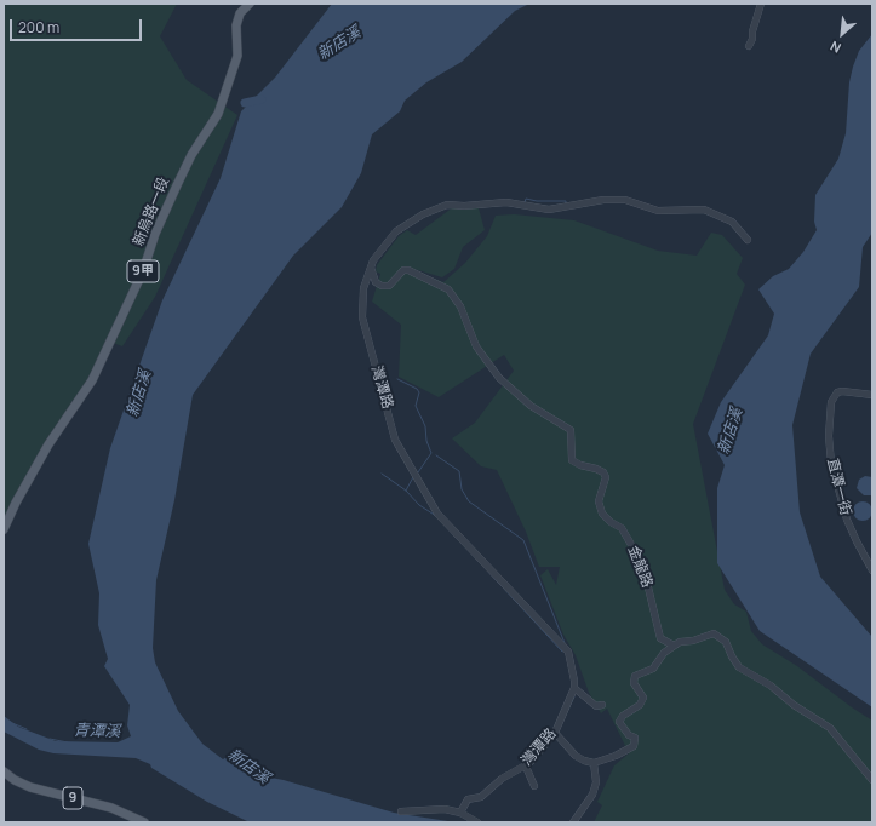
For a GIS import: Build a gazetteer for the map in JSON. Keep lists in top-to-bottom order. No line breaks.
{"streets":{"main road":["新烏路一段","9甲","9"],"street":["灣潭路","直潭一街","金龍路"]},"crossings":[["灣潭路","金龍路"]],"water":["新店溪","青潭溪"],"scale_bar":"200 m","north":"bottom left"}
